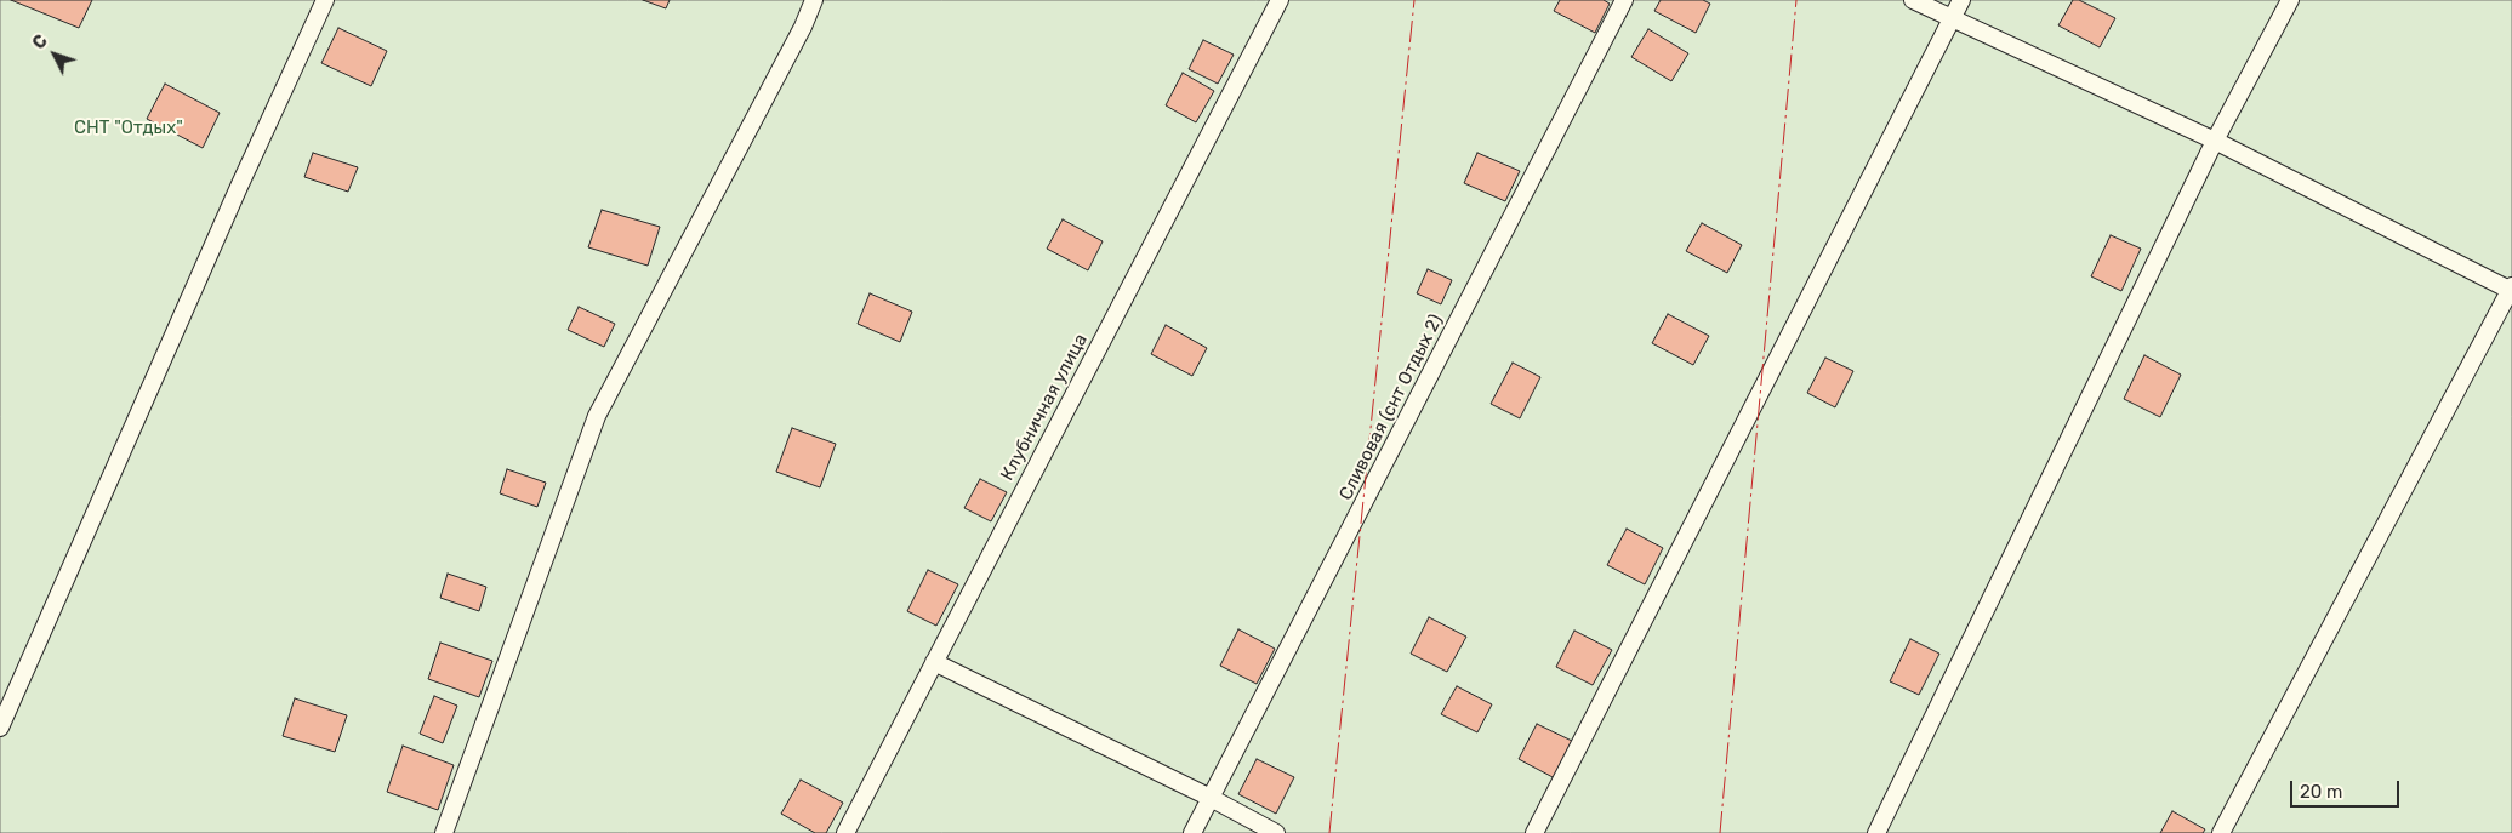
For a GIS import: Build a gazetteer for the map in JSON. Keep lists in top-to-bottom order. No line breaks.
{"streets":{"lane":["Клубничная улица","Сливовая (снт Отдых 2)"]},"parks":["СНТ \"Отдых\""],"scale_bar":"20 m","north":"top left"}
